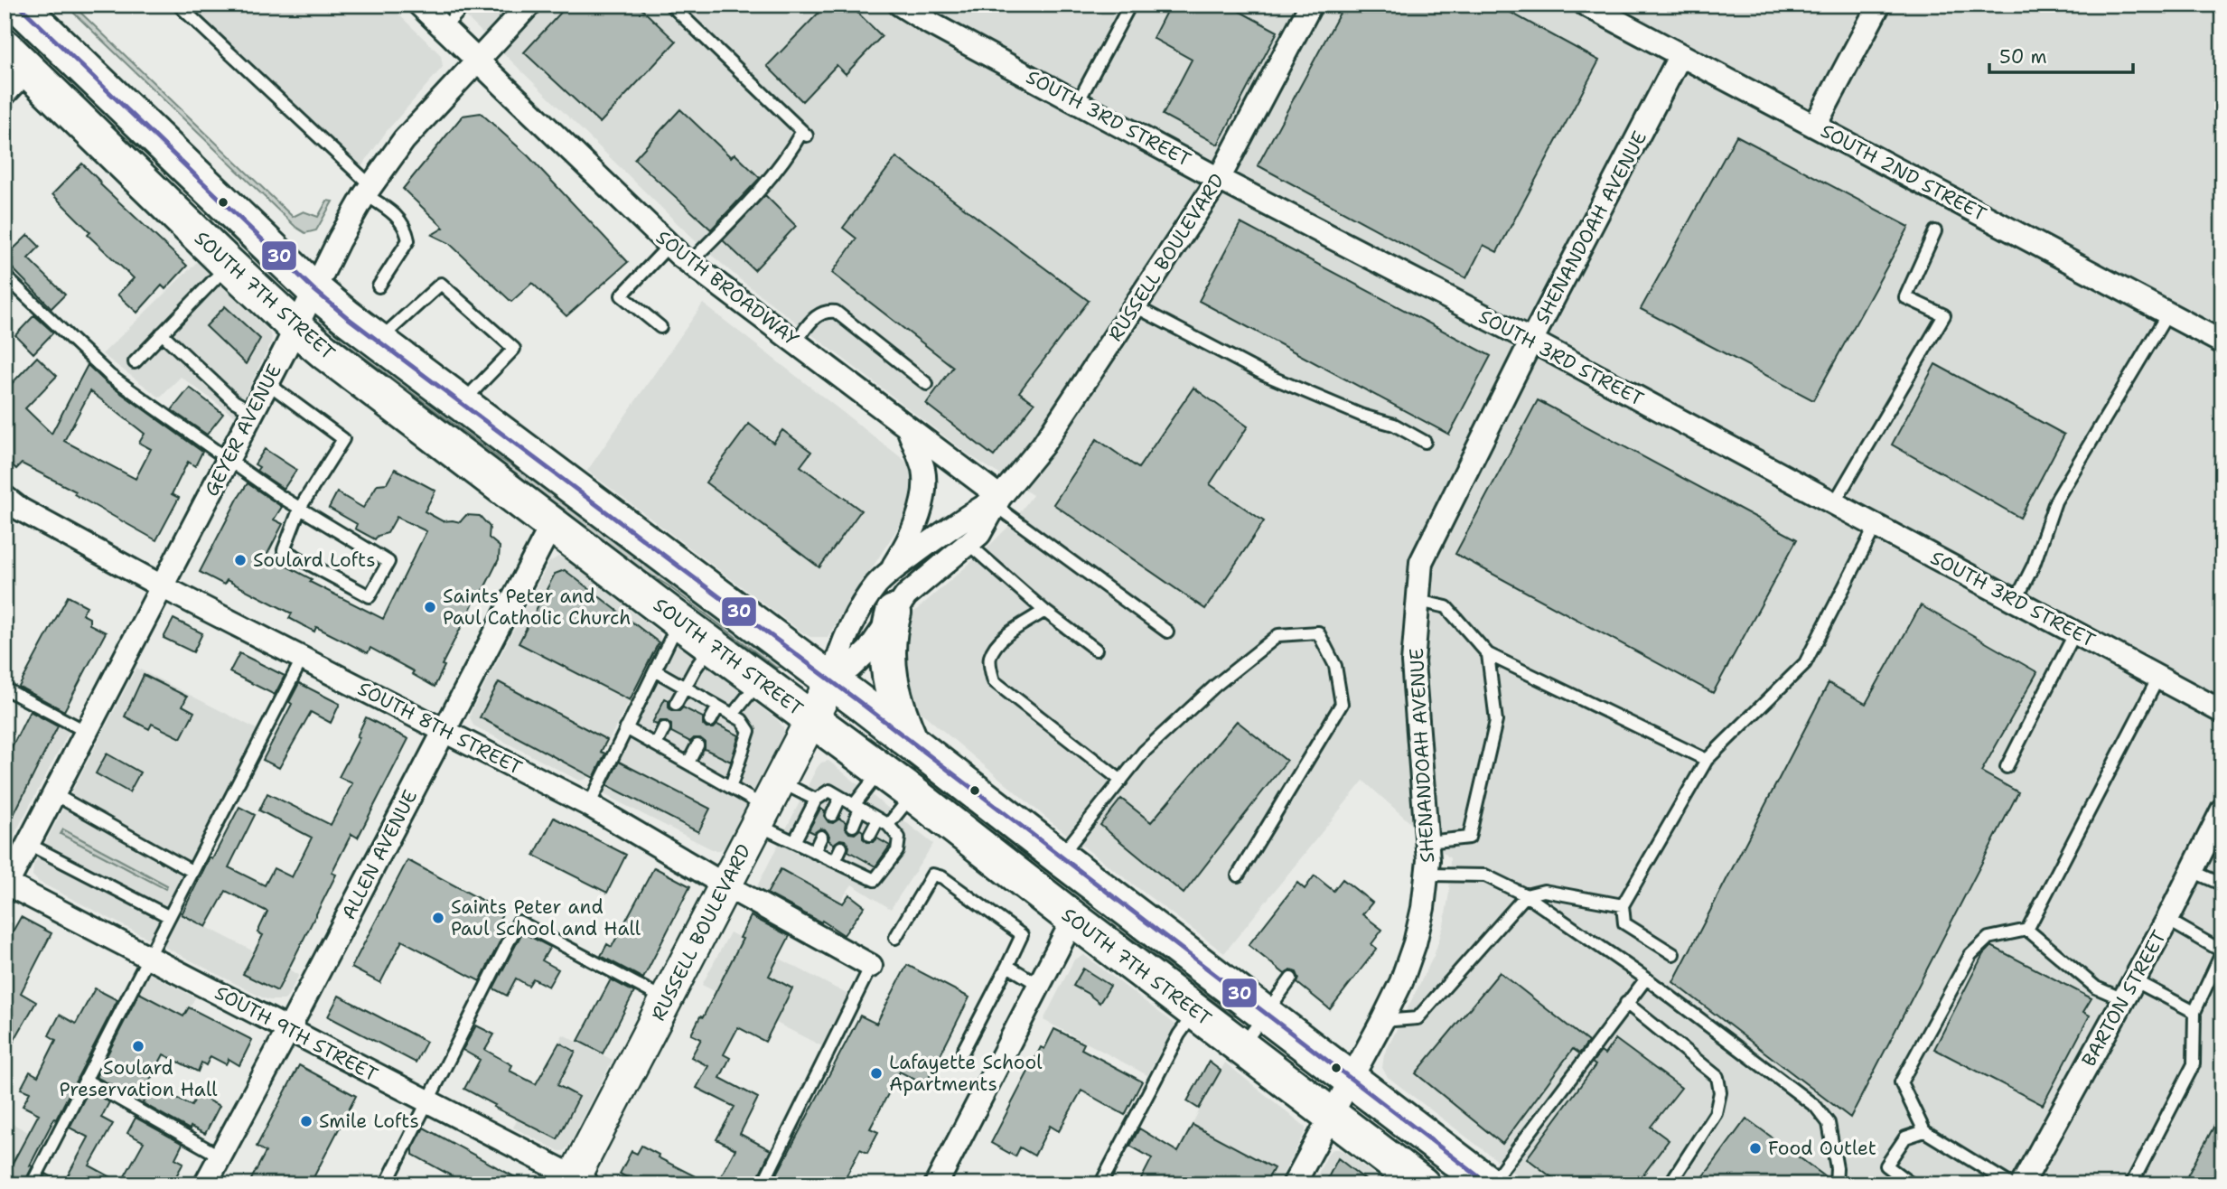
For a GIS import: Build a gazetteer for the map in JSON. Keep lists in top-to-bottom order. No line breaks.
{"streets":{"main road":["RUSSELL BOULEVARD","SOUTH 7TH STREET"],"street":["SOUTH 3RD STREET","SOUTH 2ND STREET","SHENANDOAH AVENUE","SOUTH BROADWAY","GEYER AVENUE","SOUTH 8TH STREET","ALLEN AVENUE","BARTON STREET","SOUTH 9TH STREET"]},"crossings":[["SOUTH 3RD STREET","SHENANDOAH AVENUE"],["SOUTH 3RD STREET","RUSSELL BOULEVARD"],["SOUTH 2ND STREET","SHENANDOAH AVENUE"],["SHENANDOAH AVENUE","SOUTH 7TH STREET"],["RUSSELL BOULEVARD","SOUTH BROADWAY"],["RUSSELL BOULEVARD","SOUTH 7TH STREET"],["RUSSELL BOULEVARD","SOUTH 8TH STREET"],["RUSSELL BOULEVARD","SOUTH 9TH STREET"],["SOUTH BROADWAY","GEYER AVENUE"],["SOUTH 7TH STREET","GEYER AVENUE"],["SOUTH 7TH STREET","ALLEN AVENUE"],["GEYER AVENUE","SOUTH 8TH STREET"],["GEYER AVENUE","SOUTH 9TH STREET"],["SOUTH 8TH STREET","ALLEN AVENUE"],["ALLEN AVENUE","SOUTH 9TH STREET"]],"places":["Soulard Lofts","Saints Peter and Paul Catholic Church","Saints Peter and Paul School and Hall","Soulard Preservation Hall","Lafayette School Apartments","Smile Lofts","Food Outlet"],"lines":["transit line 30"],"scale_bar":"50 m"}
